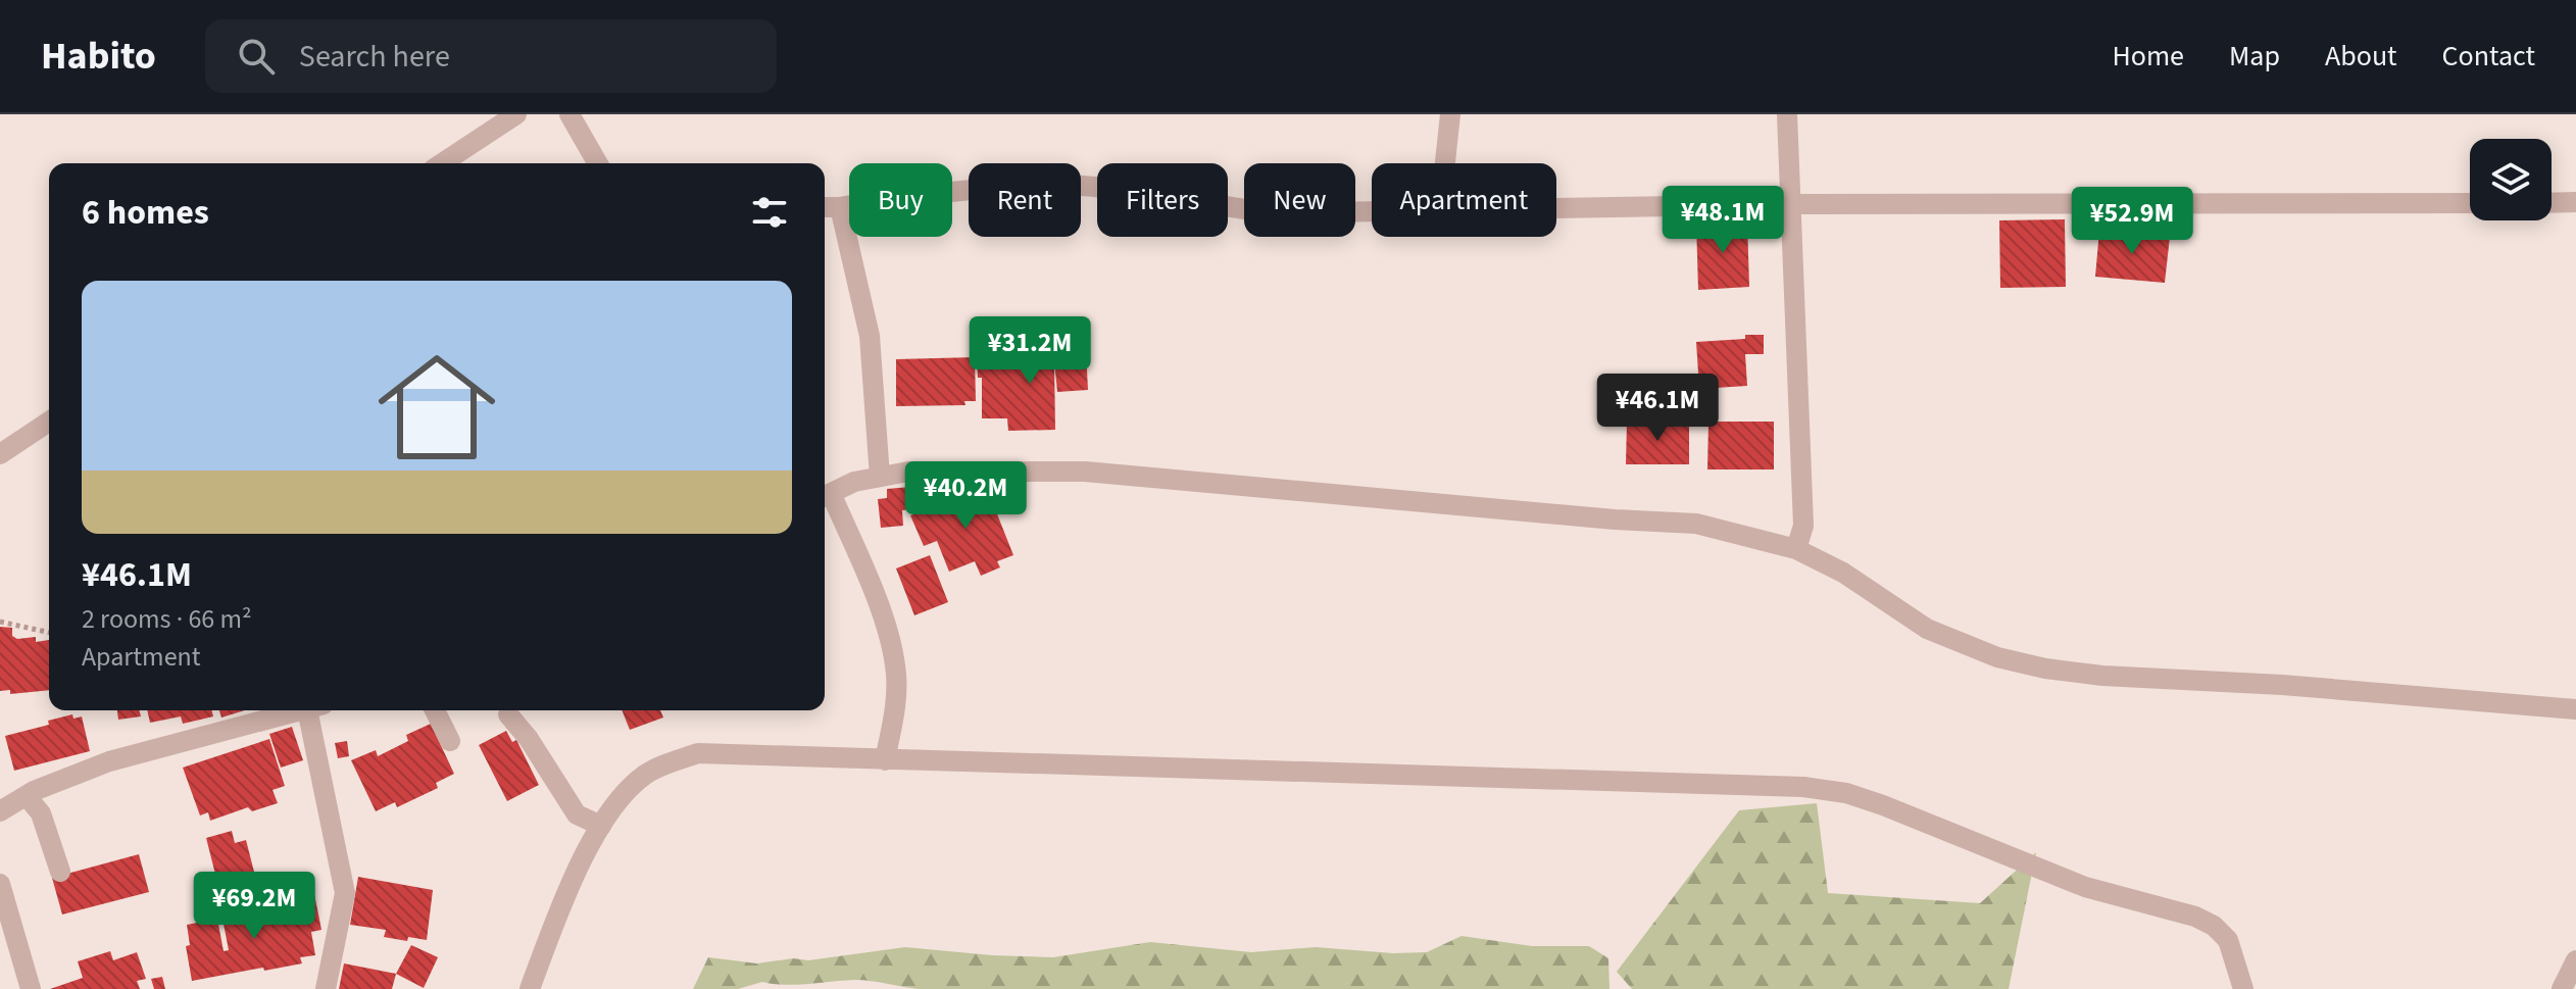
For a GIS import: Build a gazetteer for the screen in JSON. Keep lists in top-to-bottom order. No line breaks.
{"page":{"header":"Habito","search":"Search here","nav":["Home","Map","About","Contact"],"chip":["Buy","Rent","Filters","New","Apartment"],"heading":"6 homes","price":["¥48.1M","¥52.9M","¥31.2M","¥46.1M","¥40.2M","¥69.2M"],"list":[{"name":"¥46.1M","note":"2 rooms · 66 m² · Apartment"}]}}
